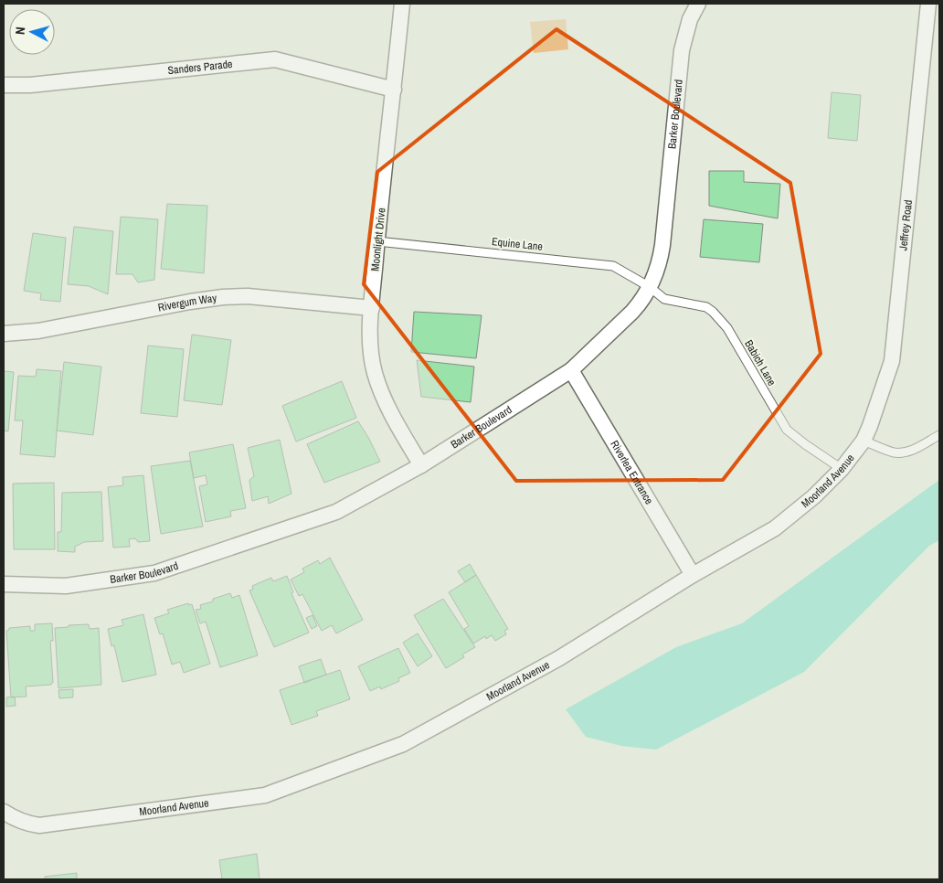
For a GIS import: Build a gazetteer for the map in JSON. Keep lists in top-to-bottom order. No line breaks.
{"streets":{"street":["Sanders Parade","Barker Boulevard","Jeffrey Road","Moonlight Drive","Rivergum Way","Riverlea Entrance","Moorland Avenue"],"lane":["Equine Lane","Babich Lane"]},"crossings":[["Sanders Parade","Moonlight Drive"],["Barker Boulevard","Moonlight Drive"],["Barker Boulevard","Equine Lane"],["Barker Boulevard","Babich Lane"],["Barker Boulevard","Riverlea Entrance"],["Jeffrey Road","Moorland Avenue"],["Moonlight Drive","Equine Lane"],["Moonlight Drive","Rivergum Way"],["Equine Lane","Babich Lane"],["Babich Lane","Moorland Avenue"],["Riverlea Entrance","Moorland Avenue"]],"north":"left"}
